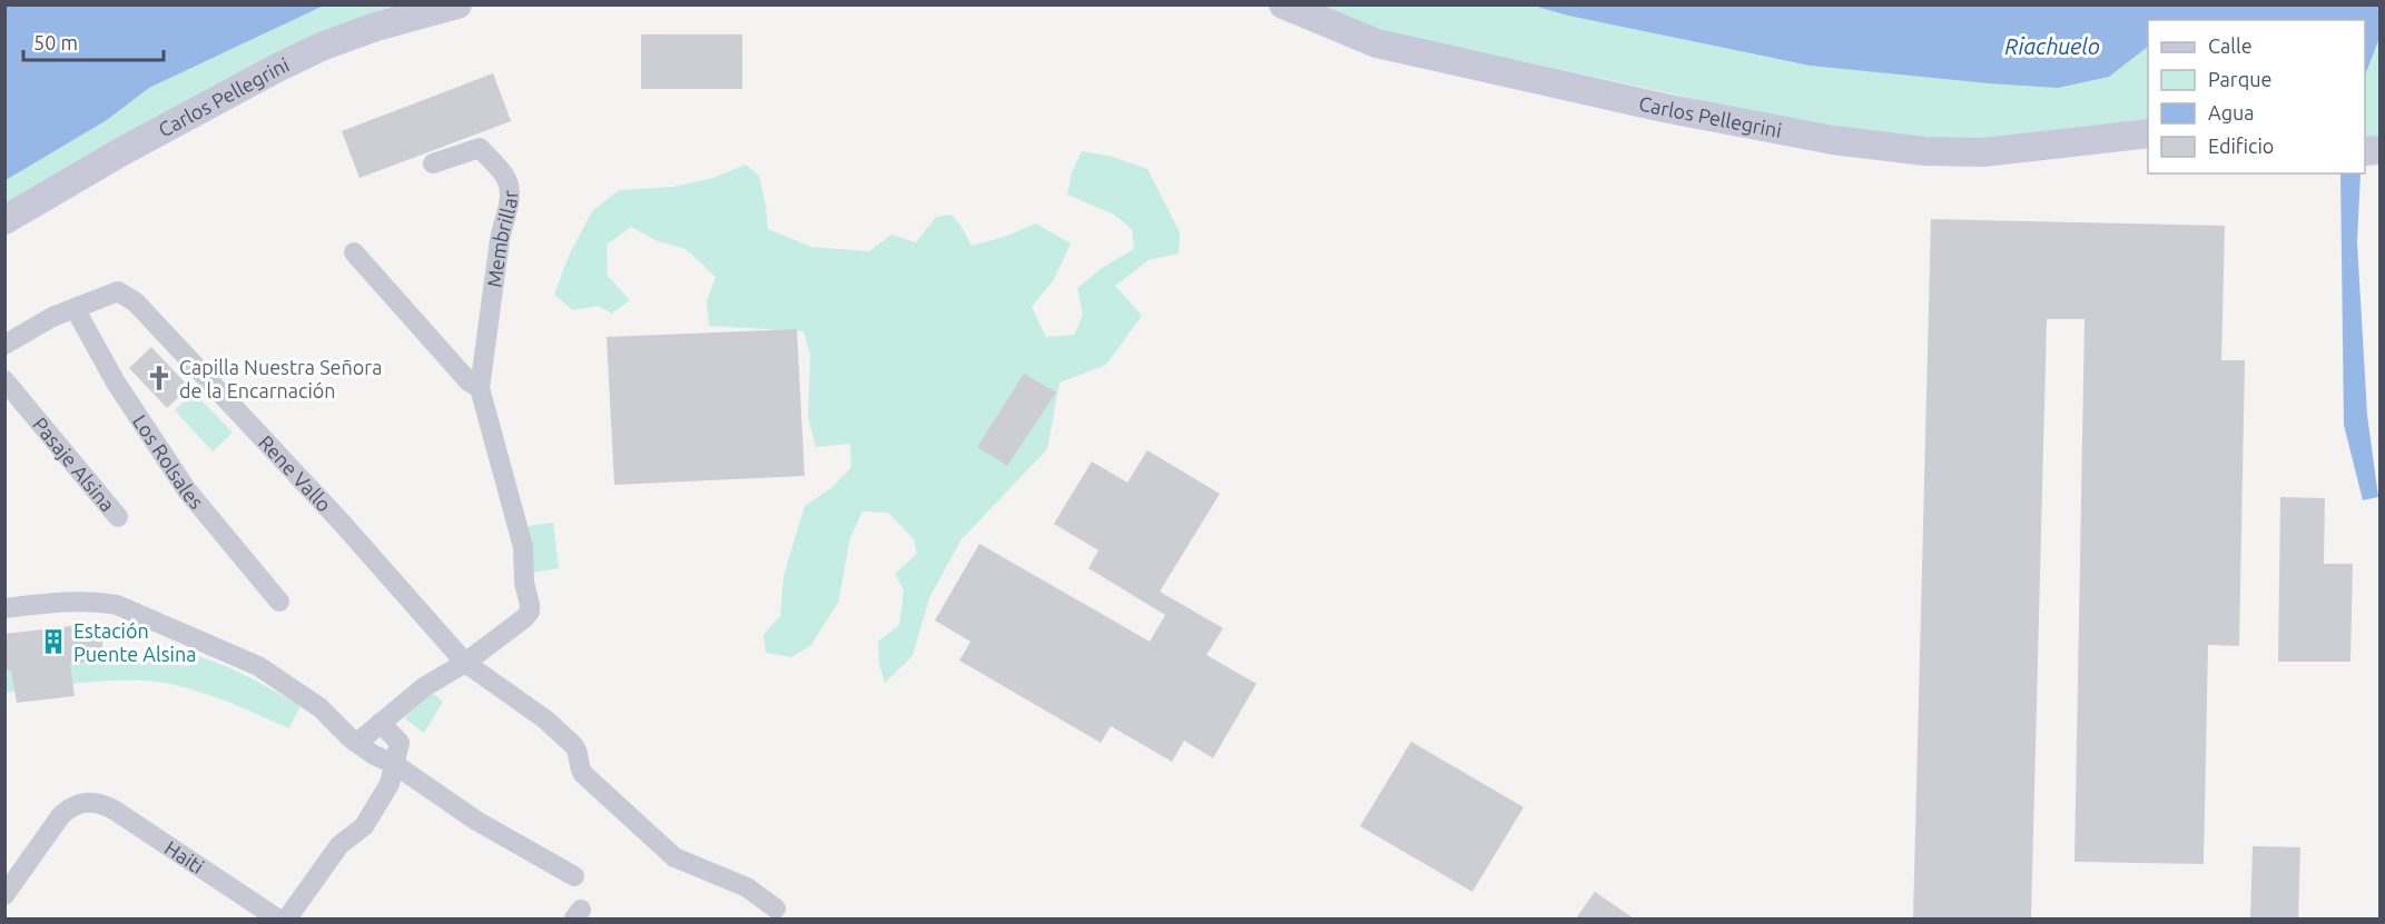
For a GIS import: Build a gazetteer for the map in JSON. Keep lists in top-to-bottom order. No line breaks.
{"streets":{"street":["Carlos Pellegrini","Membrillar","Los Rolsales","Pasaje Alsina","Rene Vallo","Haiti"]},"crossings":[["Los Rolsales","Rene Vallo"]],"water":["Riachuelo"],"places":{"church":["Capilla Nuestra Señora de la Encarnación"],"building":["Estación Puente Alsina"]},"legend":["Calle","Parque","Agua","Edificio"],"scale_bar":"50 m"}
